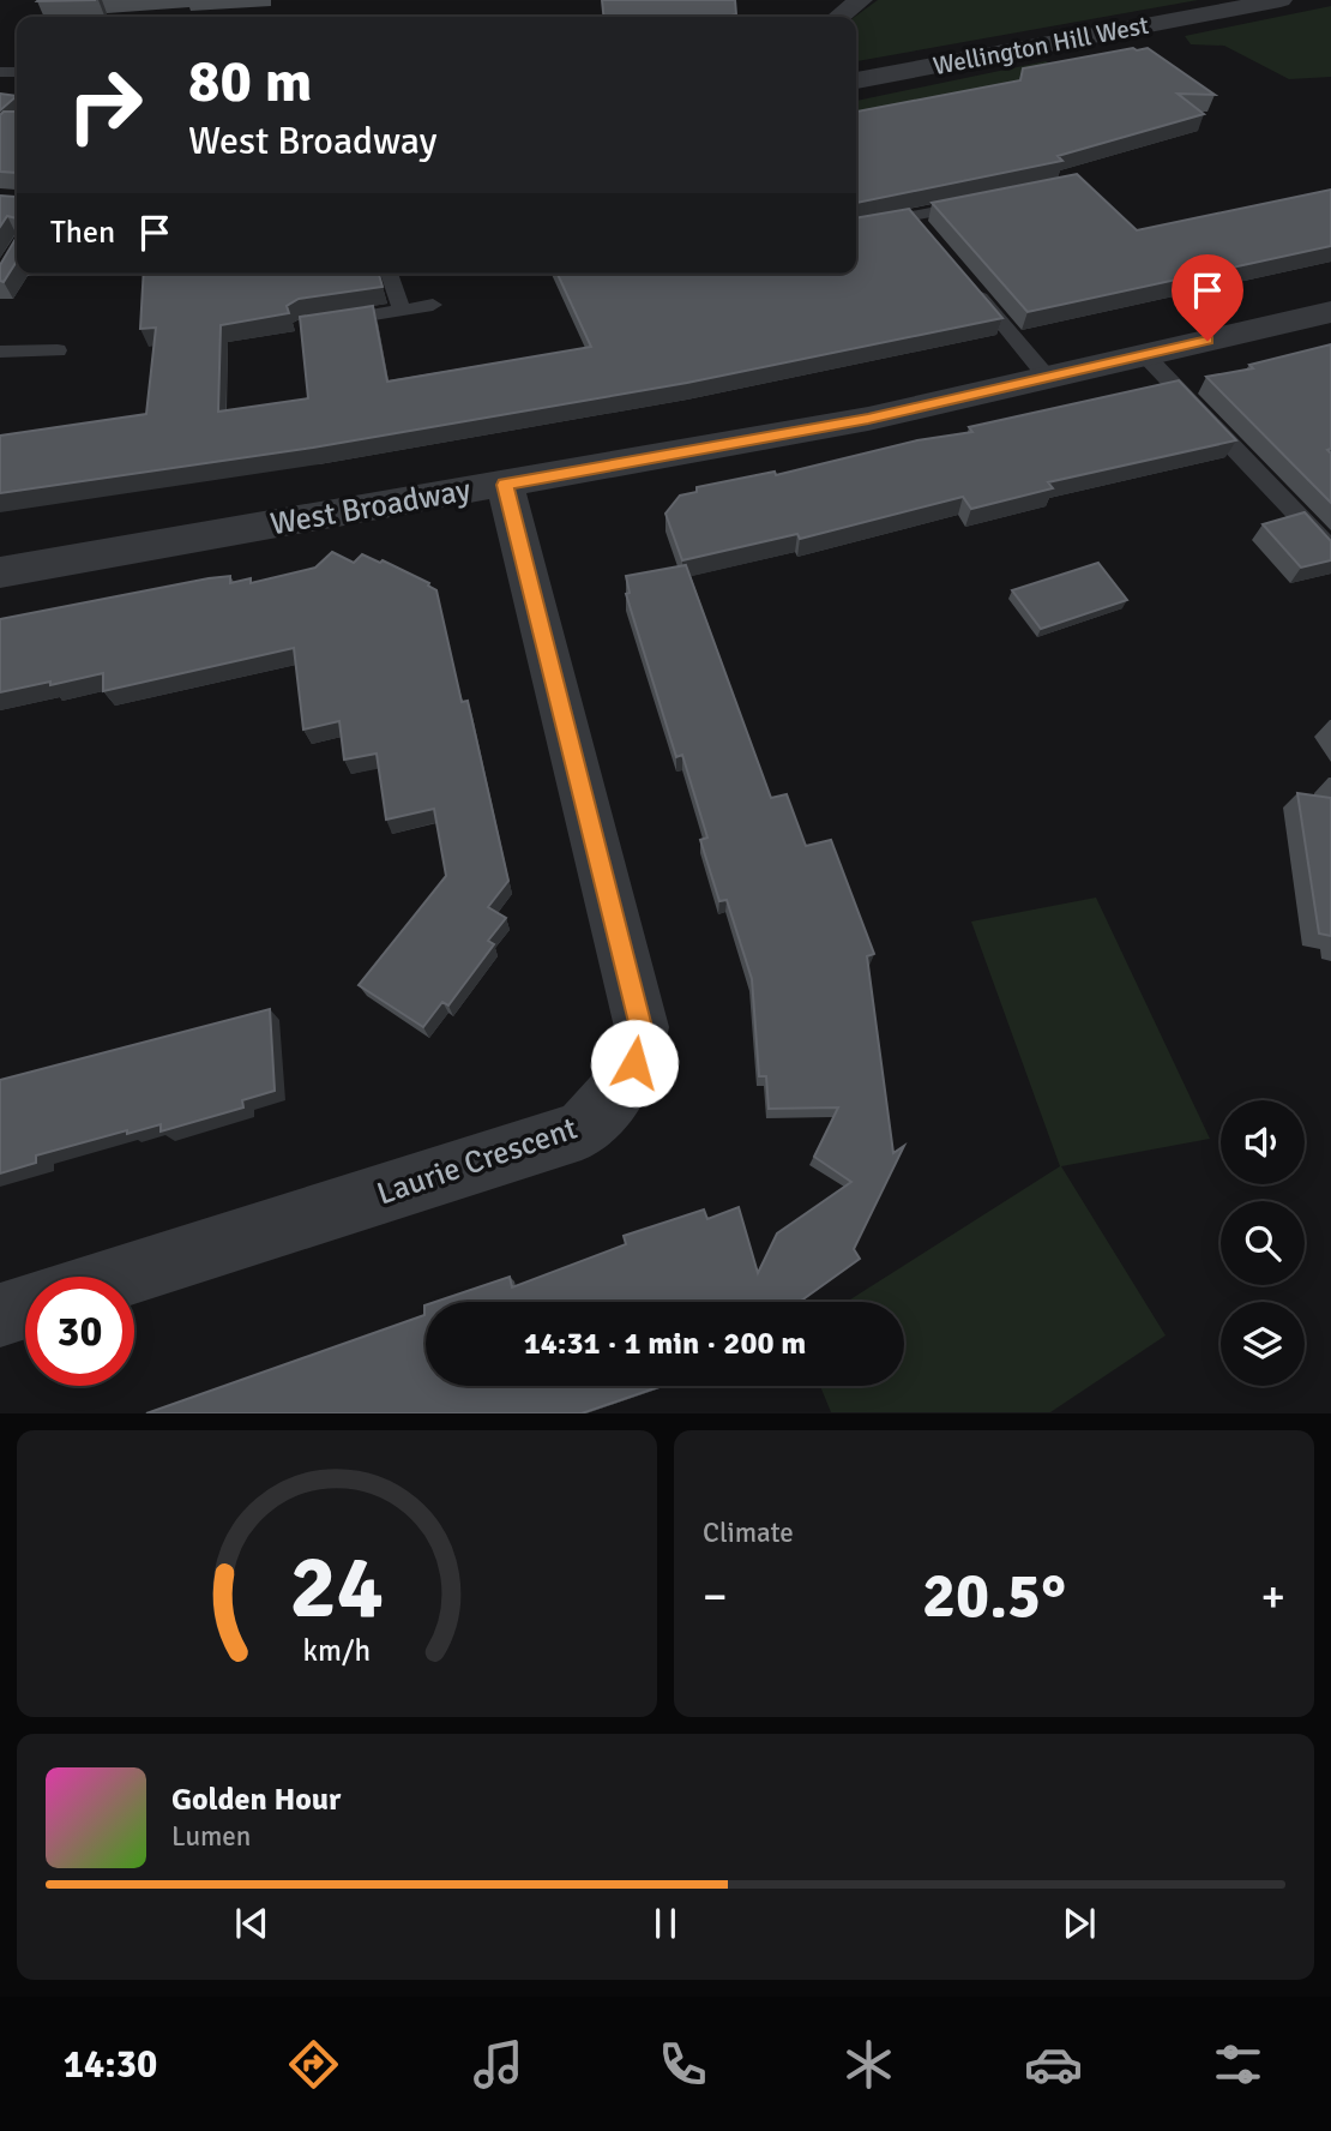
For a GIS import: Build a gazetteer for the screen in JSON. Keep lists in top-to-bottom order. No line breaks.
{"streets":{"street":["Wellington Hill West","West Broadway","Laurie Crescent"]},"crossings":[["West Broadway","Laurie Crescent"]],"page":{"turn":["80 m","West Broadway"],"then":"Then","limit":"30","trip":"14:31 · 1 min · 200 m","tile":"Climate","heat":["−","20.5°","+"],"song":["Golden Hour","Lumen"],"tabs":"14:30","gauge":["24","km/h"]}}
